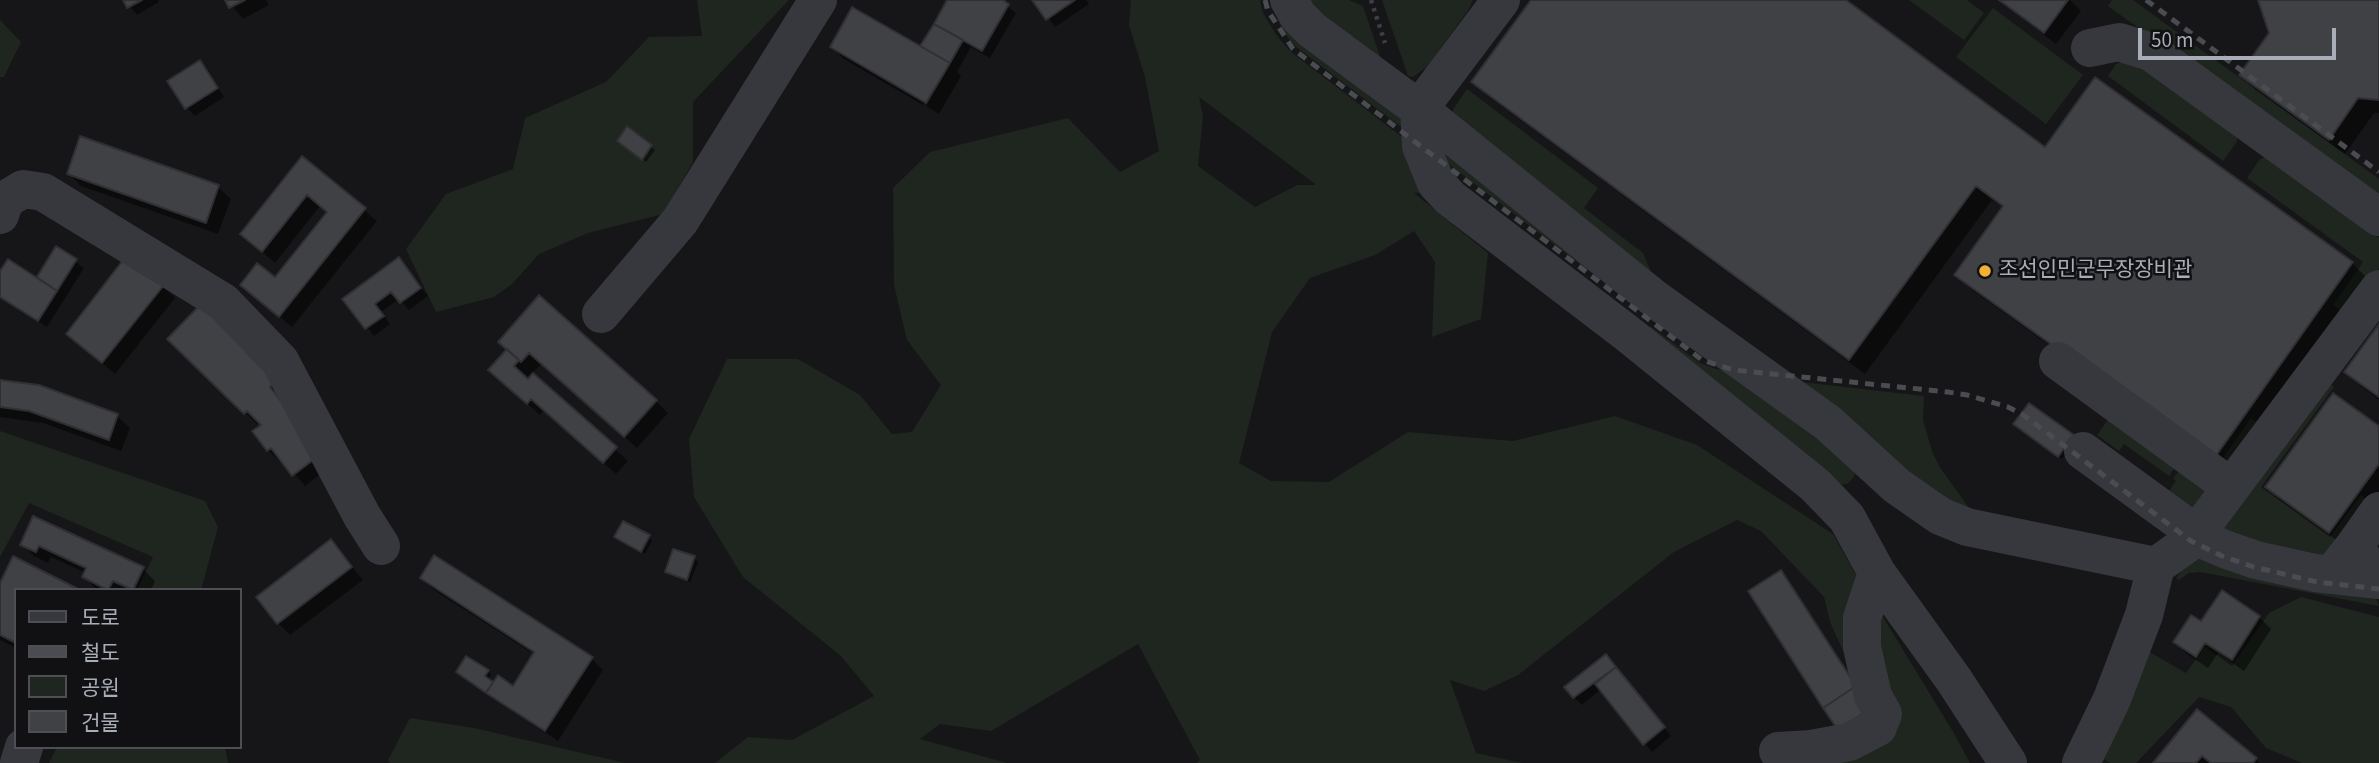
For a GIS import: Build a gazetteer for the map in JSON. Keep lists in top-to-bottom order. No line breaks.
{"places":["조선인민군무장장비관"],"legend":["도로","철도","공원","건물"],"scale_bar":"50 m"}
